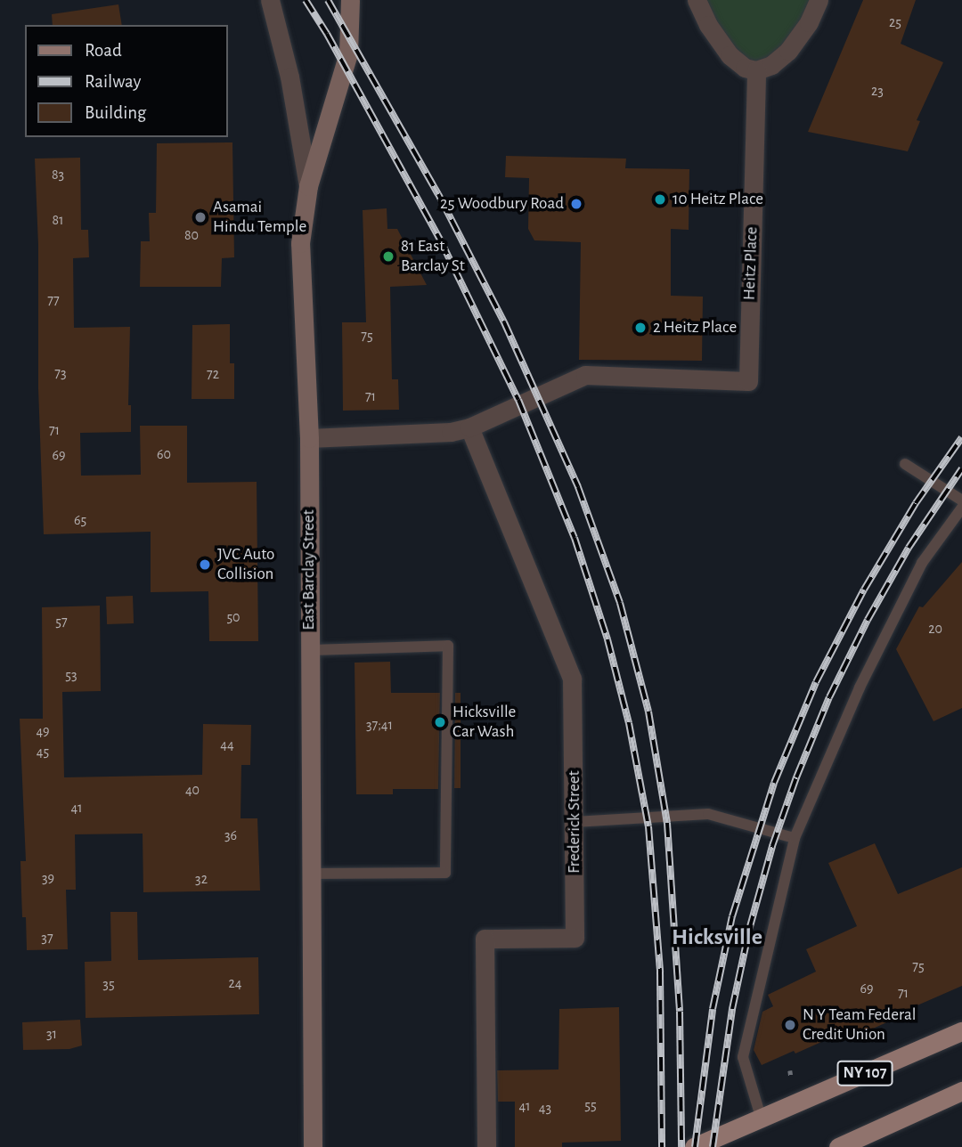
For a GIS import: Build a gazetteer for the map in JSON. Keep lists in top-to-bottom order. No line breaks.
{"streets":{"main road":["East Barclay Street","NY 107"],"street":["Heitz Place","Frederick Street"]},"crossings":[["Heitz Place","Frederick Street"]],"districts":["Hicksville"],"places":["10 Heitz Place","25 Woodbury Road","Asamai Hindu Temple","81 East Barclay St","2 Heitz Place","JVC Auto Collision","Hicksville Car Wash","N Y Team Federal Credit Union"],"house_numbers":["25","23","83","81","80","77","75","73","72","71","71","60","69","65","50","57","20","53","37;41","49","44","45","40","41","36","39","32","37","75","24","35","69","71","31","55","41","43"],"legend":["Road","Railway","Building"]}
